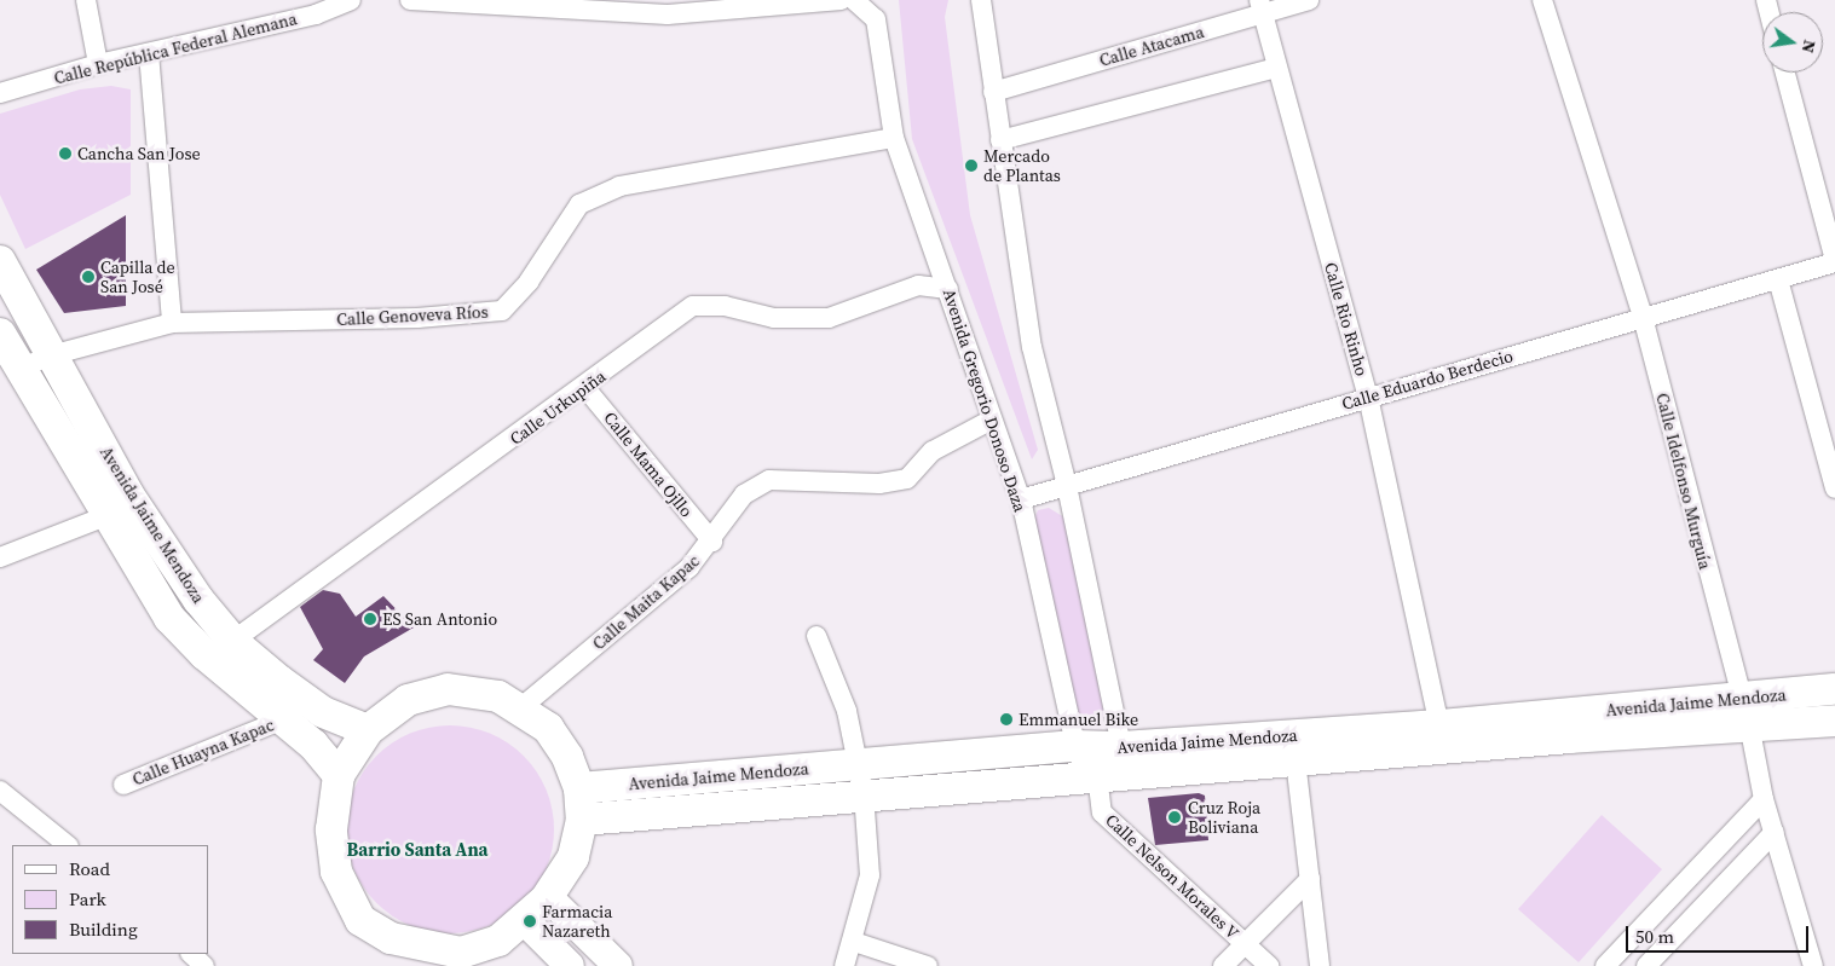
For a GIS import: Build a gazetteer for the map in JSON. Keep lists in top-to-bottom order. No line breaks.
{"streets":{"main road":["Avenida Jaime Mendoza"],"street":["Calle Atacama","Calle República Federal Alemana","Calle Genoveva Ríos","Calle Rio Rinho","Calle Eduardo Berdecio","Avenida Gregorio Donoso Daza","Calle Urkupiña","Calle Mama Ojllo","Calle Idelfonso Murguía","Calle Maita Kapac","Calle Huayna Kapac","Calle Nelson Morales V"]},"crossings":[["Calle Atacama","Calle Rio Rinho"],["Calle Genoveva Ríos","Avenida Gregorio Donoso Daza"],["Calle Genoveva Ríos","Avenida Jaime Mendoza"],["Calle Rio Rinho","Calle Eduardo Berdecio"],["Calle Rio Rinho","Avenida Jaime Mendoza"],["Calle Eduardo Berdecio","Avenida Gregorio Donoso Daza"],["Calle Eduardo Berdecio","Calle Idelfonso Murguía"],["Avenida Gregorio Donoso Daza","Calle Urkupiña"],["Avenida Gregorio Donoso Daza","Avenida Jaime Mendoza"],["Avenida Gregorio Donoso Daza","Calle Maita Kapac"],["Avenida Gregorio Donoso Daza","Calle Nelson Morales V"],["Calle Urkupiña","Calle Mama Ojllo"],["Calle Urkupiña","Avenida Jaime Mendoza"],["Calle Mama Ojllo","Calle Maita Kapac"],["Calle Idelfonso Murguía","Avenida Jaime Mendoza"],["Avenida Jaime Mendoza","Calle Huayna Kapac"],["Avenida Jaime Mendoza","Calle Nelson Morales V"]],"districts":["Barrio Santa Ana"],"places":["Cancha San Jose","Mercado de Plantas","Capilla de San José","ES San Antonio","Emmanuel Bike","Cruz Roja Boliviana","Farmacia Nazareth"],"legend":["Road","Park","Building"],"scale_bar":"50 m","north":"right"}
